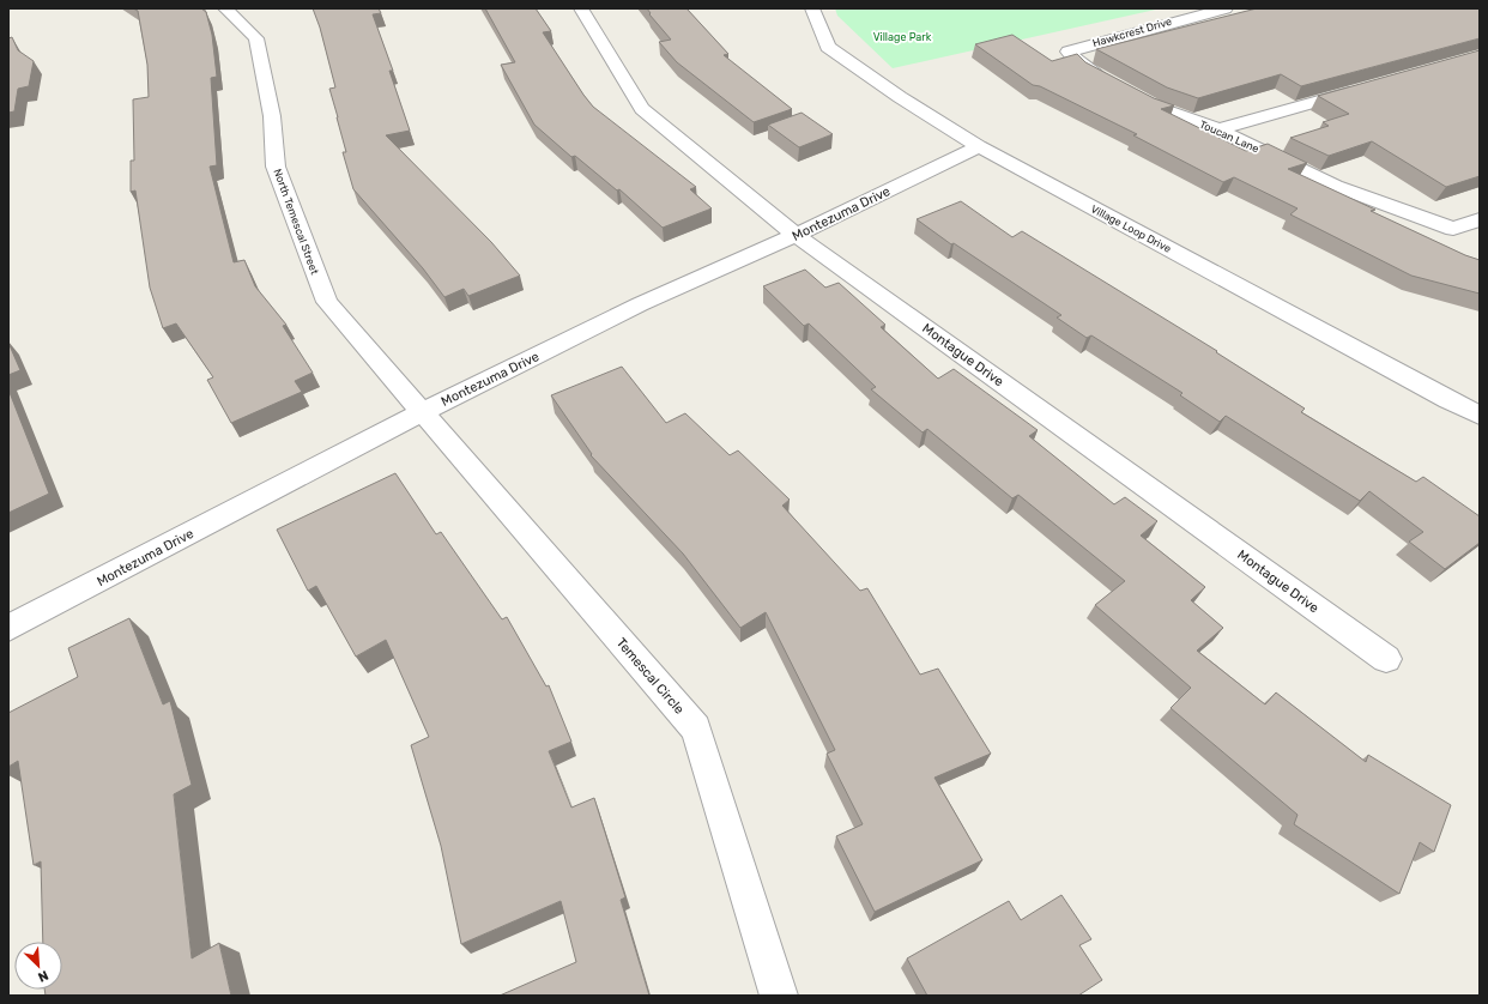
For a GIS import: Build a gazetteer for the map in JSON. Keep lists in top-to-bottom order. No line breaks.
{"streets":{"street":["Hawkcrest Drive","Toucan Lane","Montezuma Drive","North Temescal Street","Village Loop Drive","Montague Drive","Temescal Circle"]},"crossings":[["Hawkcrest Drive","Toucan Lane"],["Montezuma Drive","North Temescal Street"],["Montezuma Drive","Village Loop Drive"],["Montezuma Drive","Montague Drive"],["Montezuma Drive","Temescal Circle"],["North Temescal Street","Temescal Circle"]],"parks":["Village Park"],"north":"bottom right"}
